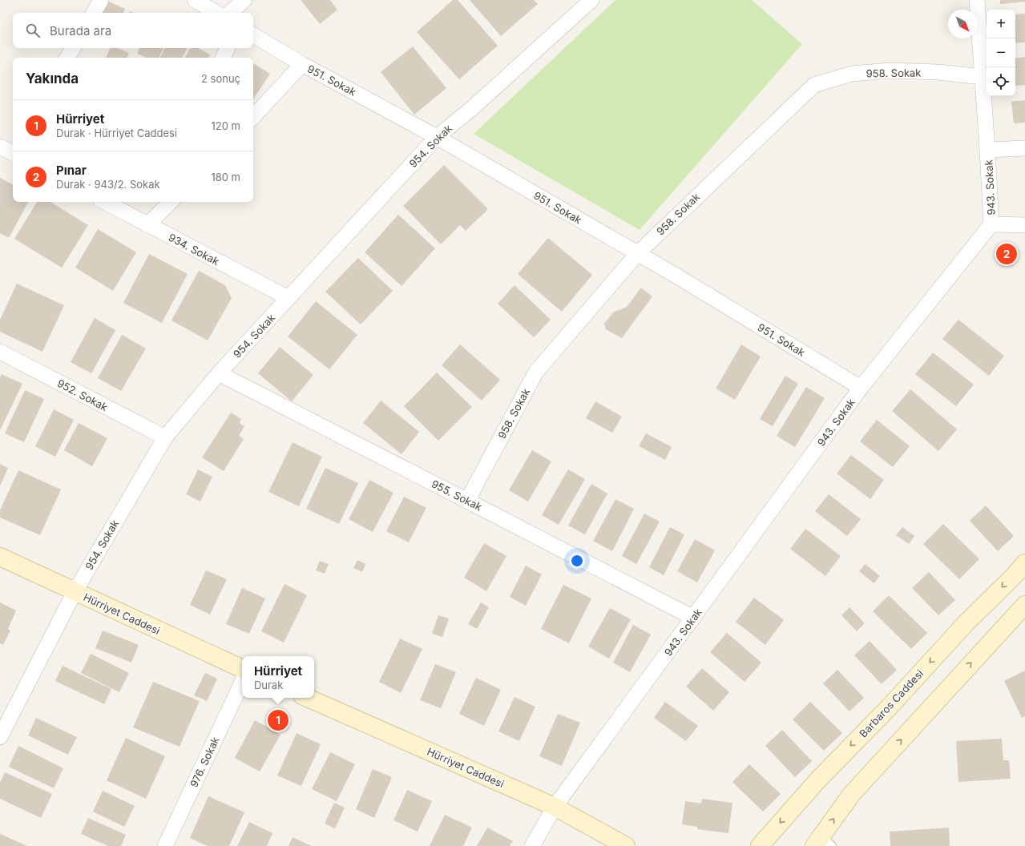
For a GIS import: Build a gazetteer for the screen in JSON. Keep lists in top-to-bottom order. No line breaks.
{"streets":{"main road":["Hürriyet Caddesi","Barbaros Caddesi"],"street":["958. Sokak","951. Sokak","954. Sokak","943. Sokak","934. Sokak","952. Sokak","955. Sokak","976. Sokak"]},"crossings":[["958. Sokak","951. Sokak"],["958. Sokak","943. Sokak"],["958. Sokak","955. Sokak"],["951. Sokak","954. Sokak"],["951. Sokak","943. Sokak"],["954. Sokak","934. Sokak"],["954. Sokak","952. Sokak"],["954. Sokak","955. Sokak"],["954. Sokak","Hürriyet Caddesi"],["943. Sokak","955. Sokak"],["943. Sokak","Hürriyet Caddesi"]],"north":"bottom right","page":{"map_buttons":["+","−"],"search":"Burada ara","heading":["Yakında","2 sonuç"],"list":[{"mark":"1","name":"Hürriyet","note":"Durak · Hürriyet Caddesi","value":"120 m"},{"mark":"2","name":"Pınar","note":"Durak · 943/2. Sokak","value":"180 m"}],"pins":["2","1"],"popup":["Hürriyet","Durak"]}}
